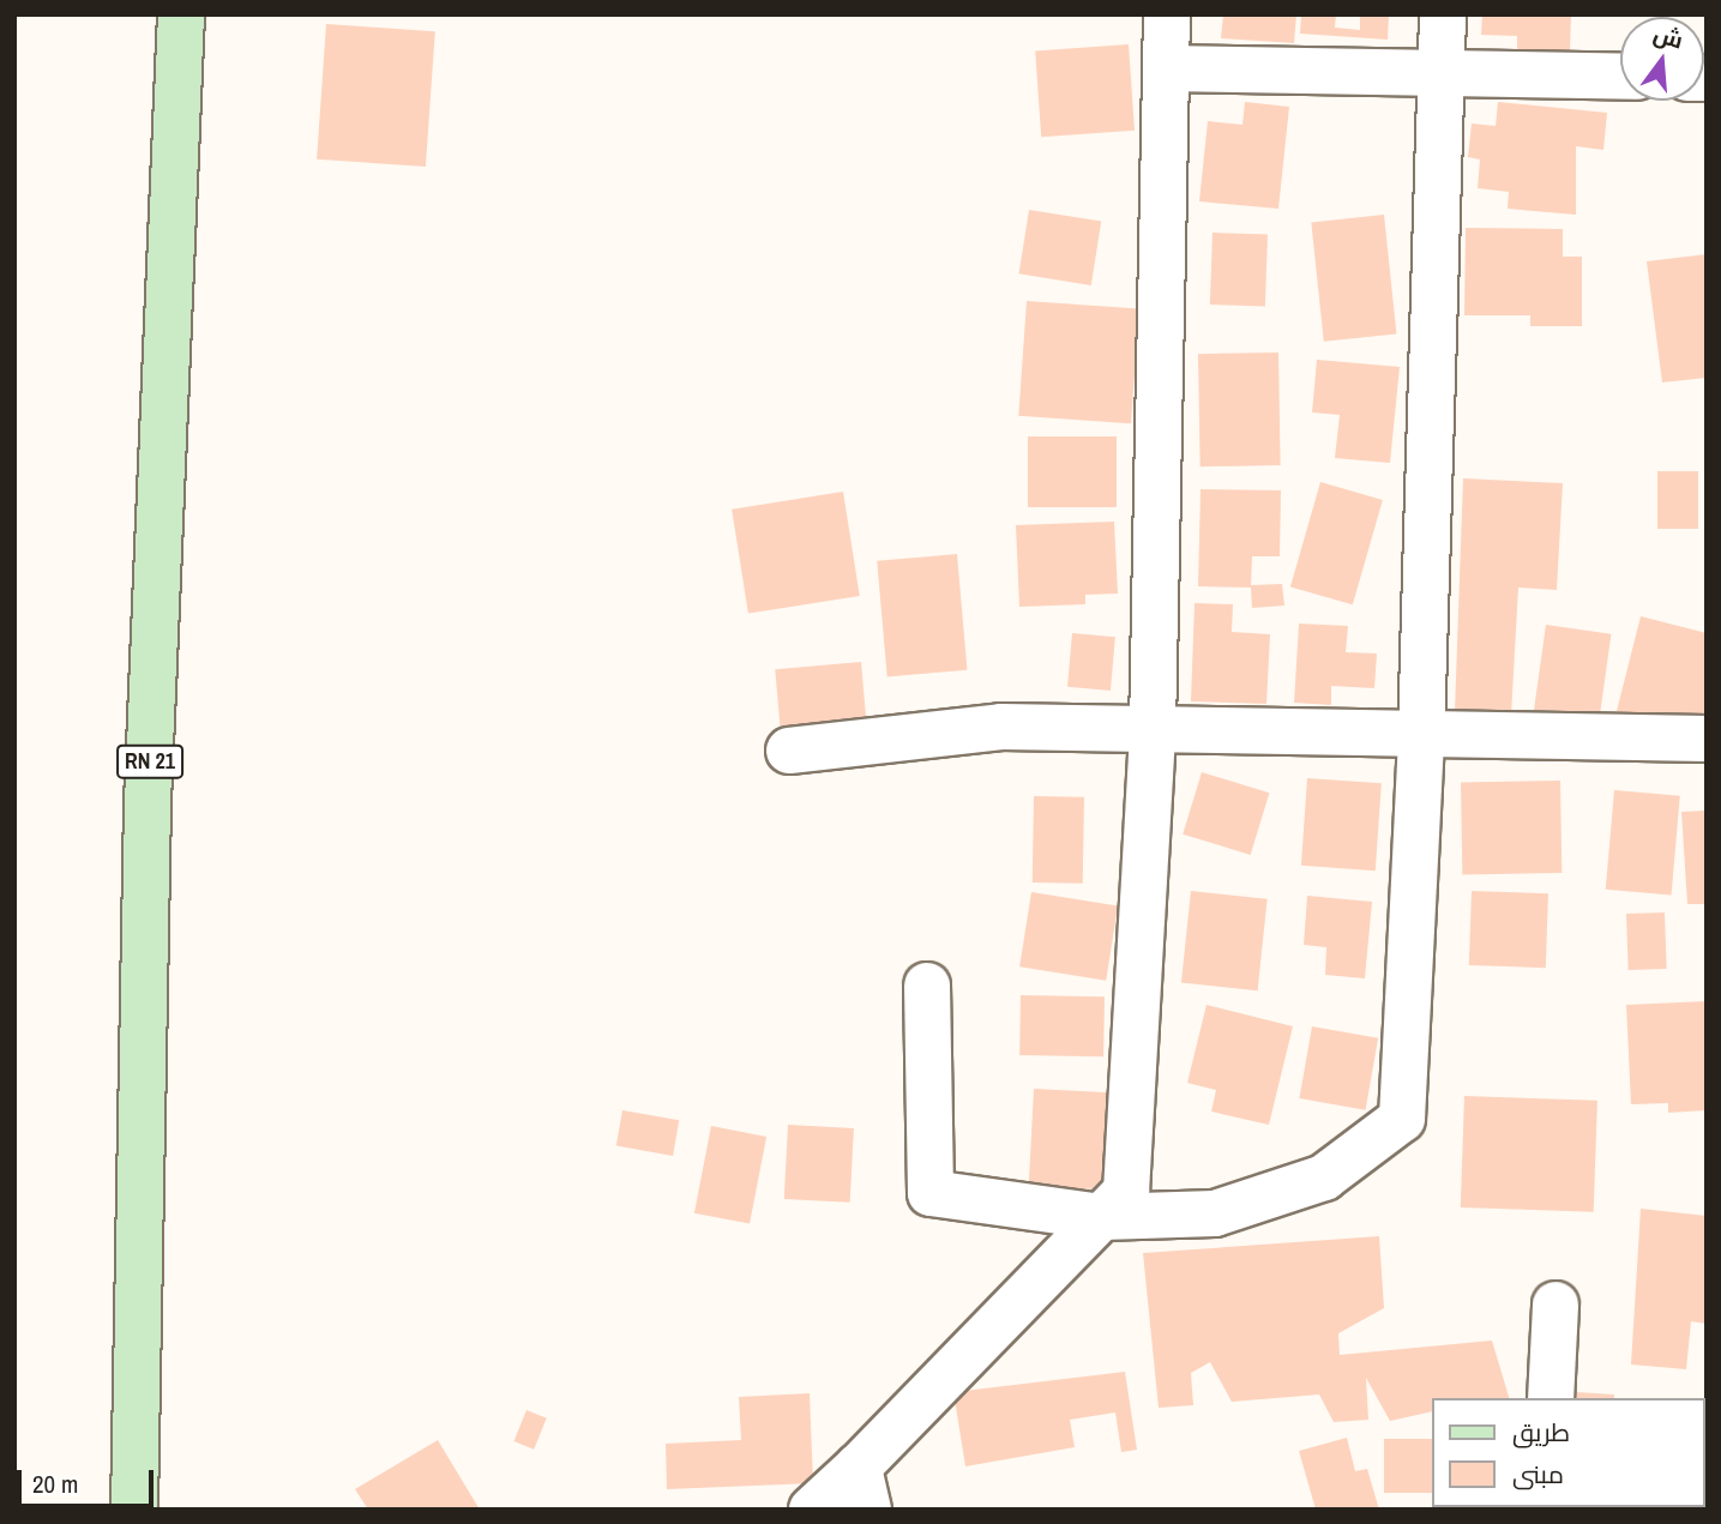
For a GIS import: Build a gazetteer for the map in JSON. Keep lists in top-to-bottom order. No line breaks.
{"streets":{"main road":["RN 21"]},"legend":["طريق","مبنى"],"scale_bar":"20 m","north":"top"}
